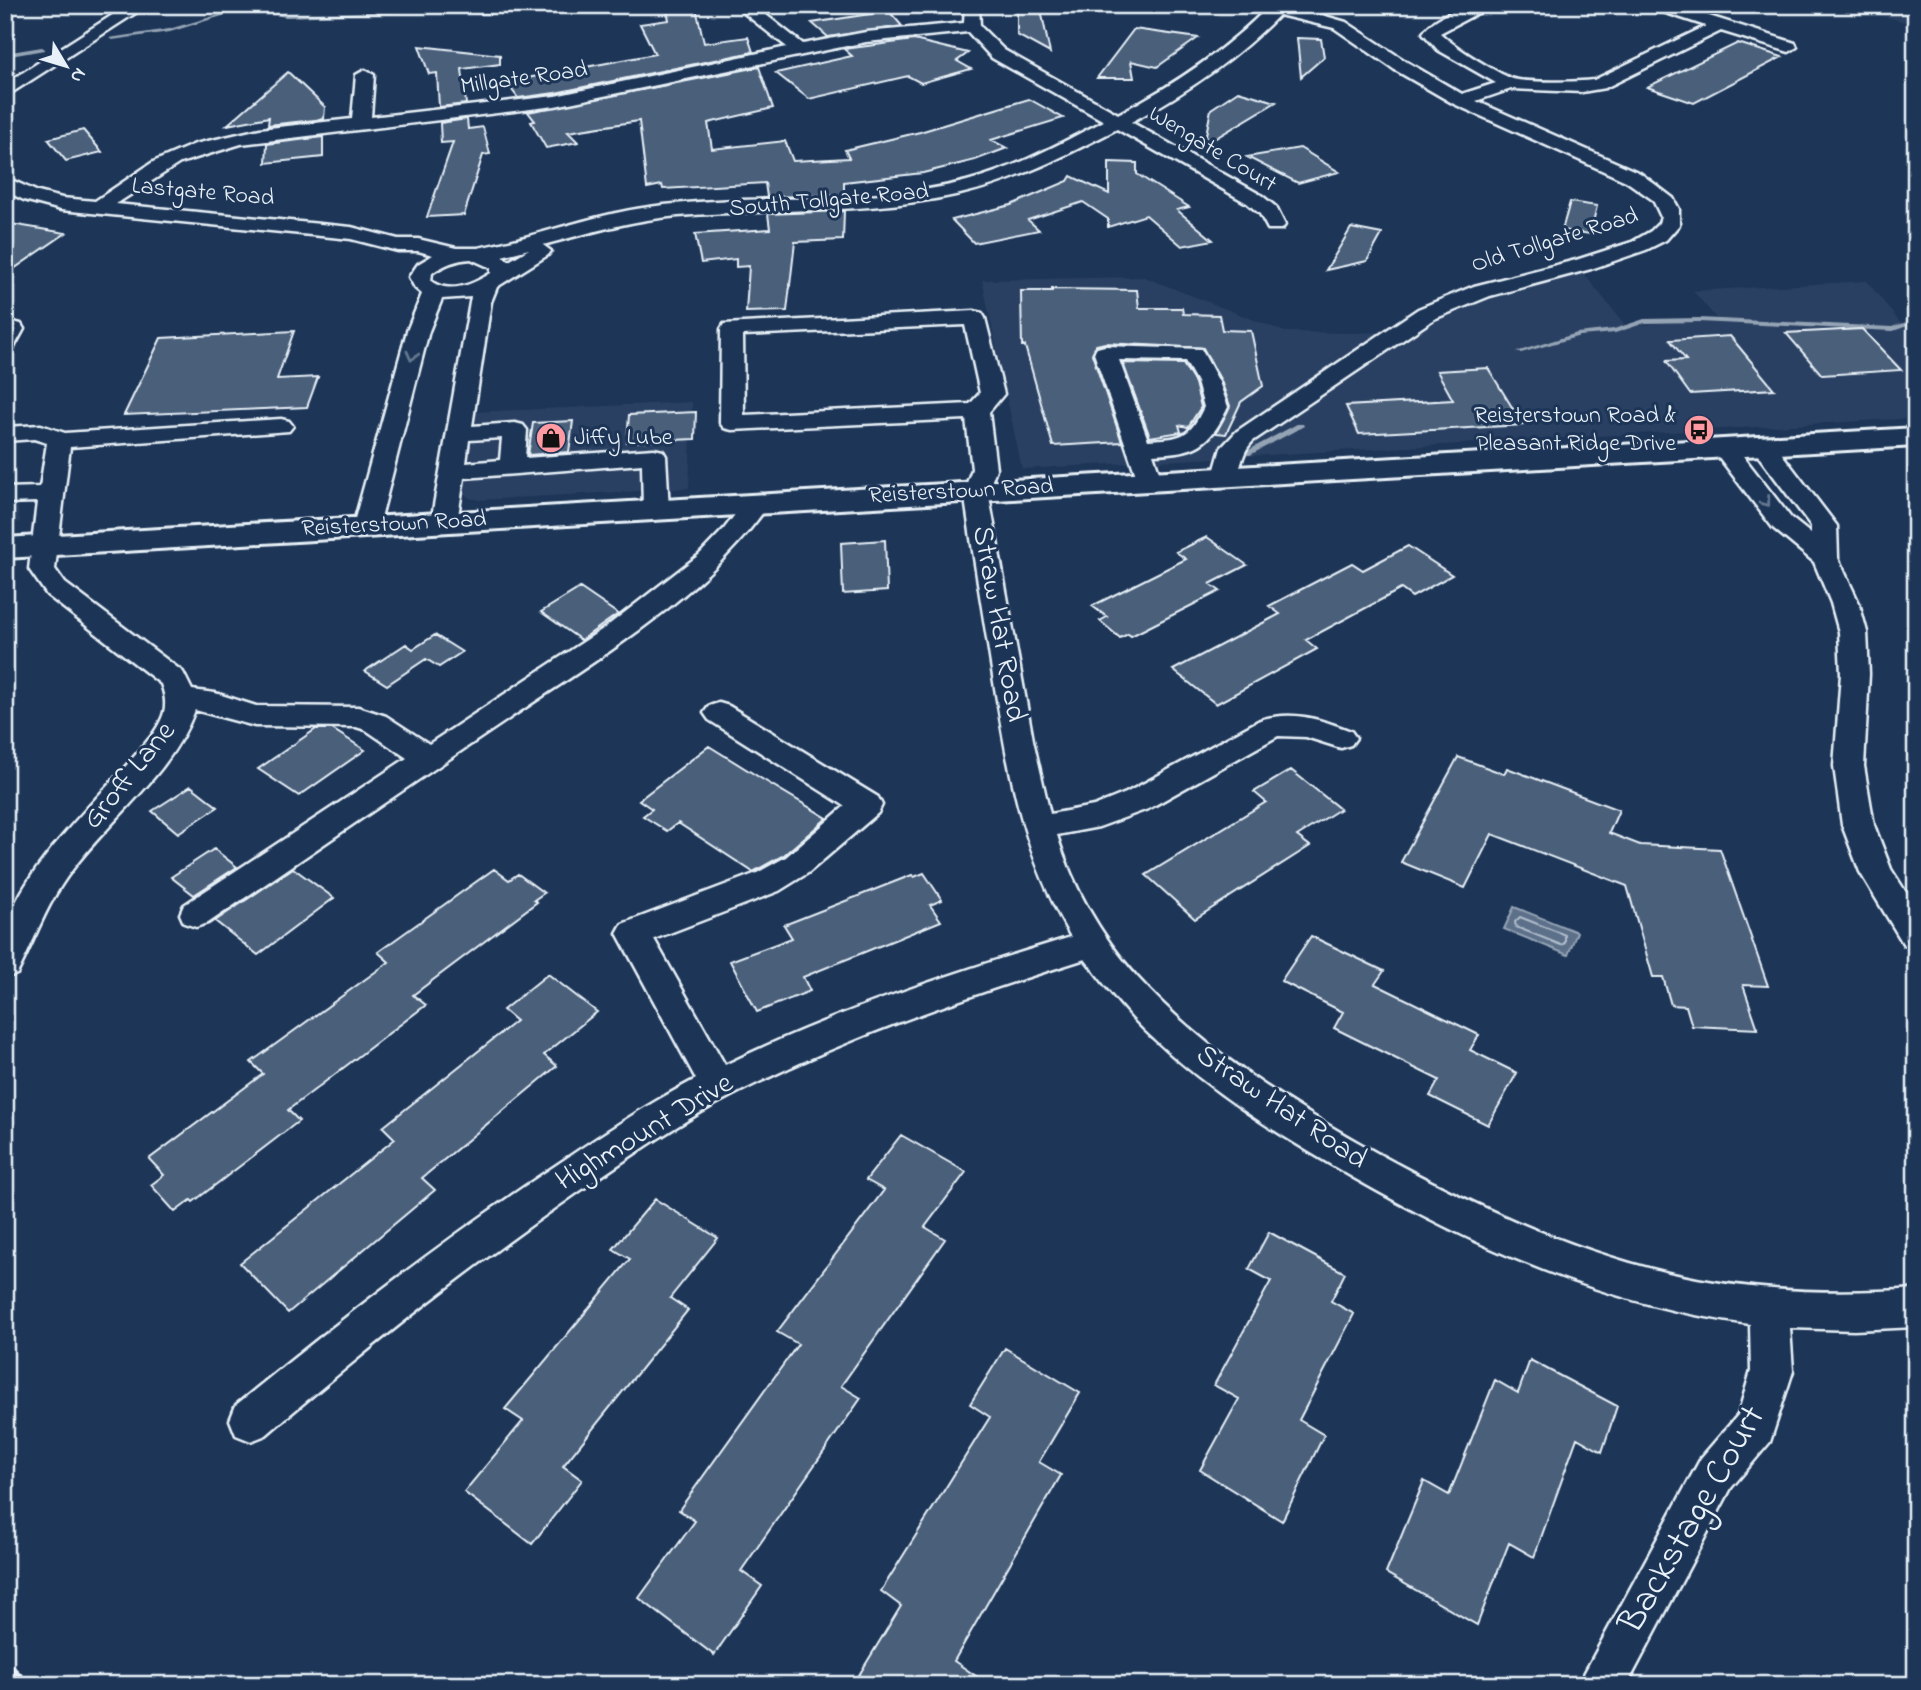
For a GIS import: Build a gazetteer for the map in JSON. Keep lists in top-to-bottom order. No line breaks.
{"streets":{"main road":["Reisterstown Road"],"street":["Millgate Road","Wengate Court","Lastgate Road","South Tollgate Road","Old Tollgate Road","Straw Hat Road","Groff Lane","Highmount Drive","Backstage Court"]},"crossings":[["Millgate Road","Wengate Court"],["Millgate Road","Lastgate Road"],["Wengate Court","South Tollgate Road"],["Lastgate Road","South Tollgate Road"],["South Tollgate Road","Old Tollgate Road"],["Old Tollgate Road","Reisterstown Road"],["Reisterstown Road","Straw Hat Road"],["Reisterstown Road","Groff Lane"],["Straw Hat Road","Highmount Drive"],["Straw Hat Road","Backstage Court"]],"places":{"bus stop":["Reisterstown Road & Pleasant Ridge Drive"],"shop":["Jiffy Lube"]},"north":"bottom right"}
